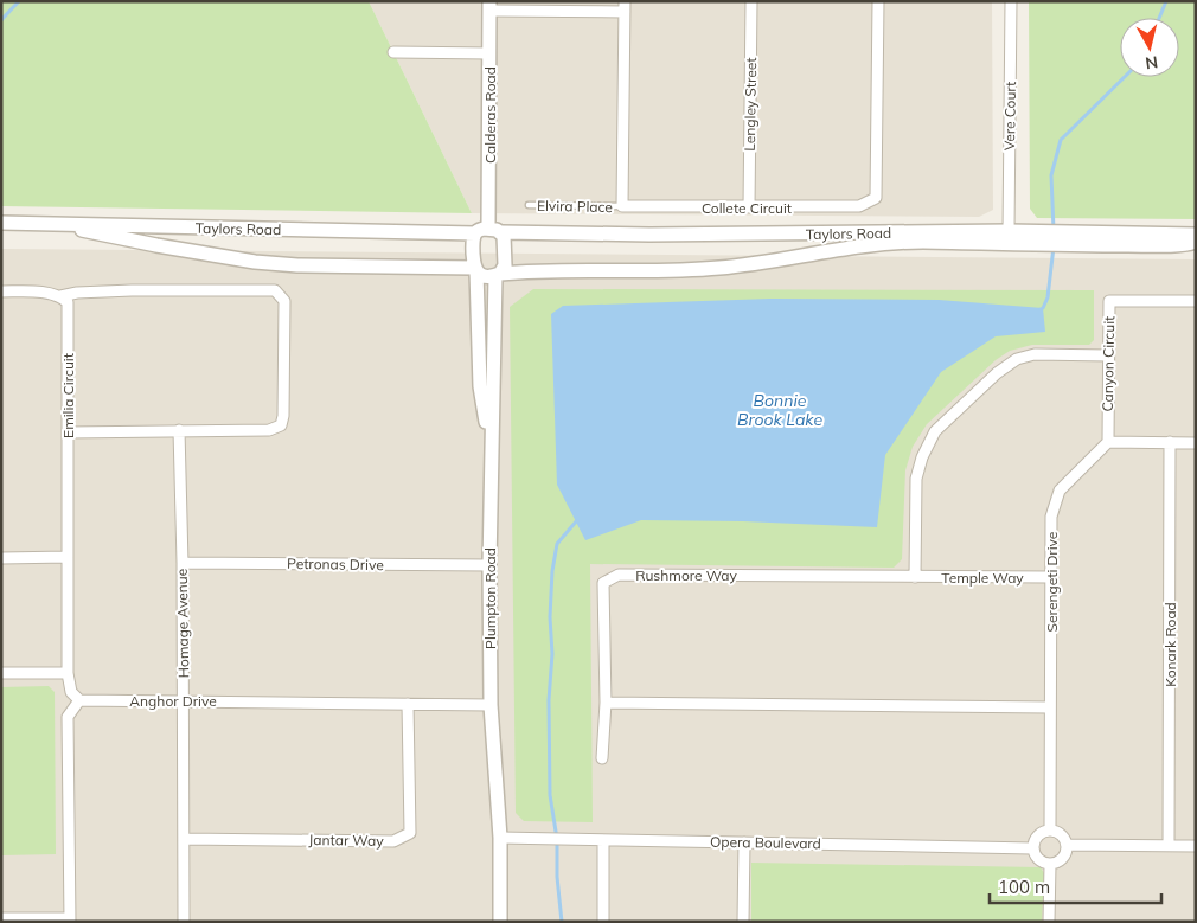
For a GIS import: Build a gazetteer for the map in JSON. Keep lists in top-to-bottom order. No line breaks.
{"streets":{"street":["Lengley Street","Calderas Road","Vere Court","Collete Circuit","Taylors Road","Canyon Circuit","Emilia Circuit","Petronas Drive","Rushmore Way","Temple Way","Serengeti Drive","Plumpton Road","Homage Avenue","Konark Road","Anghor Drive","Jantar Way","Opera Boulevard"],"lane":["Elvira Place"]},"crossings":[["Lengley Street","Collete Circuit"],["Calderas Road","Taylors Road"],["Calderas Road","Plumpton Road"],["Vere Court","Taylors Road"],["Elvira Place","Collete Circuit"],["Taylors Road","Plumpton Road"],["Canyon Circuit","Serengeti Drive"],["Petronas Drive","Plumpton Road"],["Petronas Drive","Homage Avenue"],["Rushmore Way","Temple Way"],["Temple Way","Serengeti Drive"],["Serengeti Drive","Opera Boulevard"],["Plumpton Road","Anghor Drive"],["Plumpton Road","Opera Boulevard"],["Homage Avenue","Anghor Drive"],["Homage Avenue","Jantar Way"],["Anghor Drive","Jantar Way"]],"water":["Bonnie Brook Lake"],"scale_bar":"100 m","north":"bottom"}
